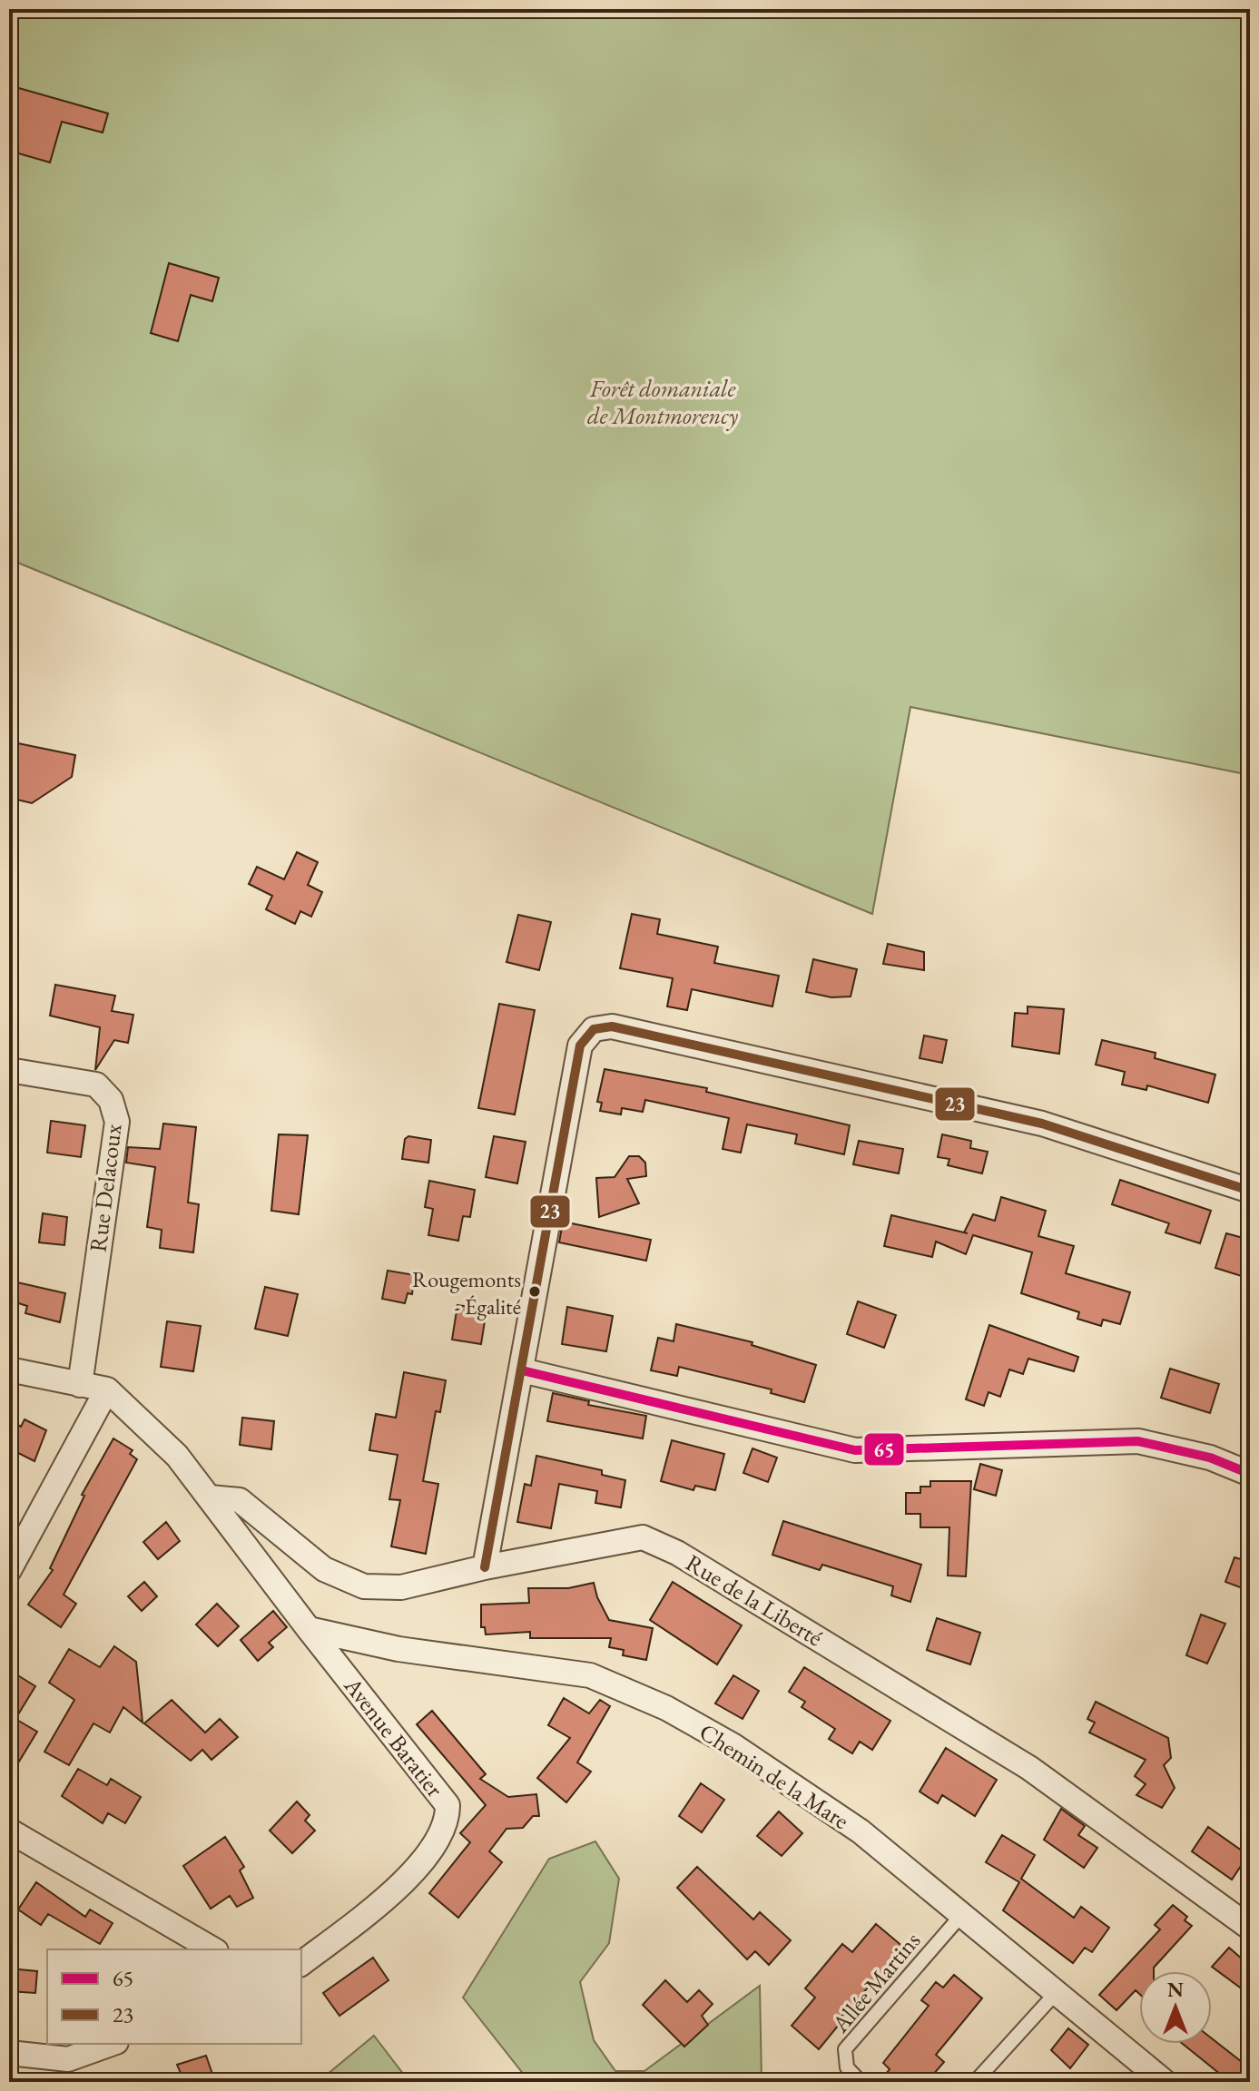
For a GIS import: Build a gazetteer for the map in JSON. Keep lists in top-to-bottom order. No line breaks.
{"streets":{"street":["Rue Delacoux","Rue de la Liberté","Avenue Baratier","Chemin de la Mare"],"lane":["Allée Martins"]},"crossings":[["Rue de la Liberté","Avenue Baratier"],["Avenue Baratier","Chemin de la Mare"],["Chemin de la Mare","Allée Martins"]],"parks":["Forêt domaniale de Montmorency"],"places":["Rougemonts - Égalité"],"lines":["transit line 23","transit line 65"],"legend":["65","23"],"north":"top"}
